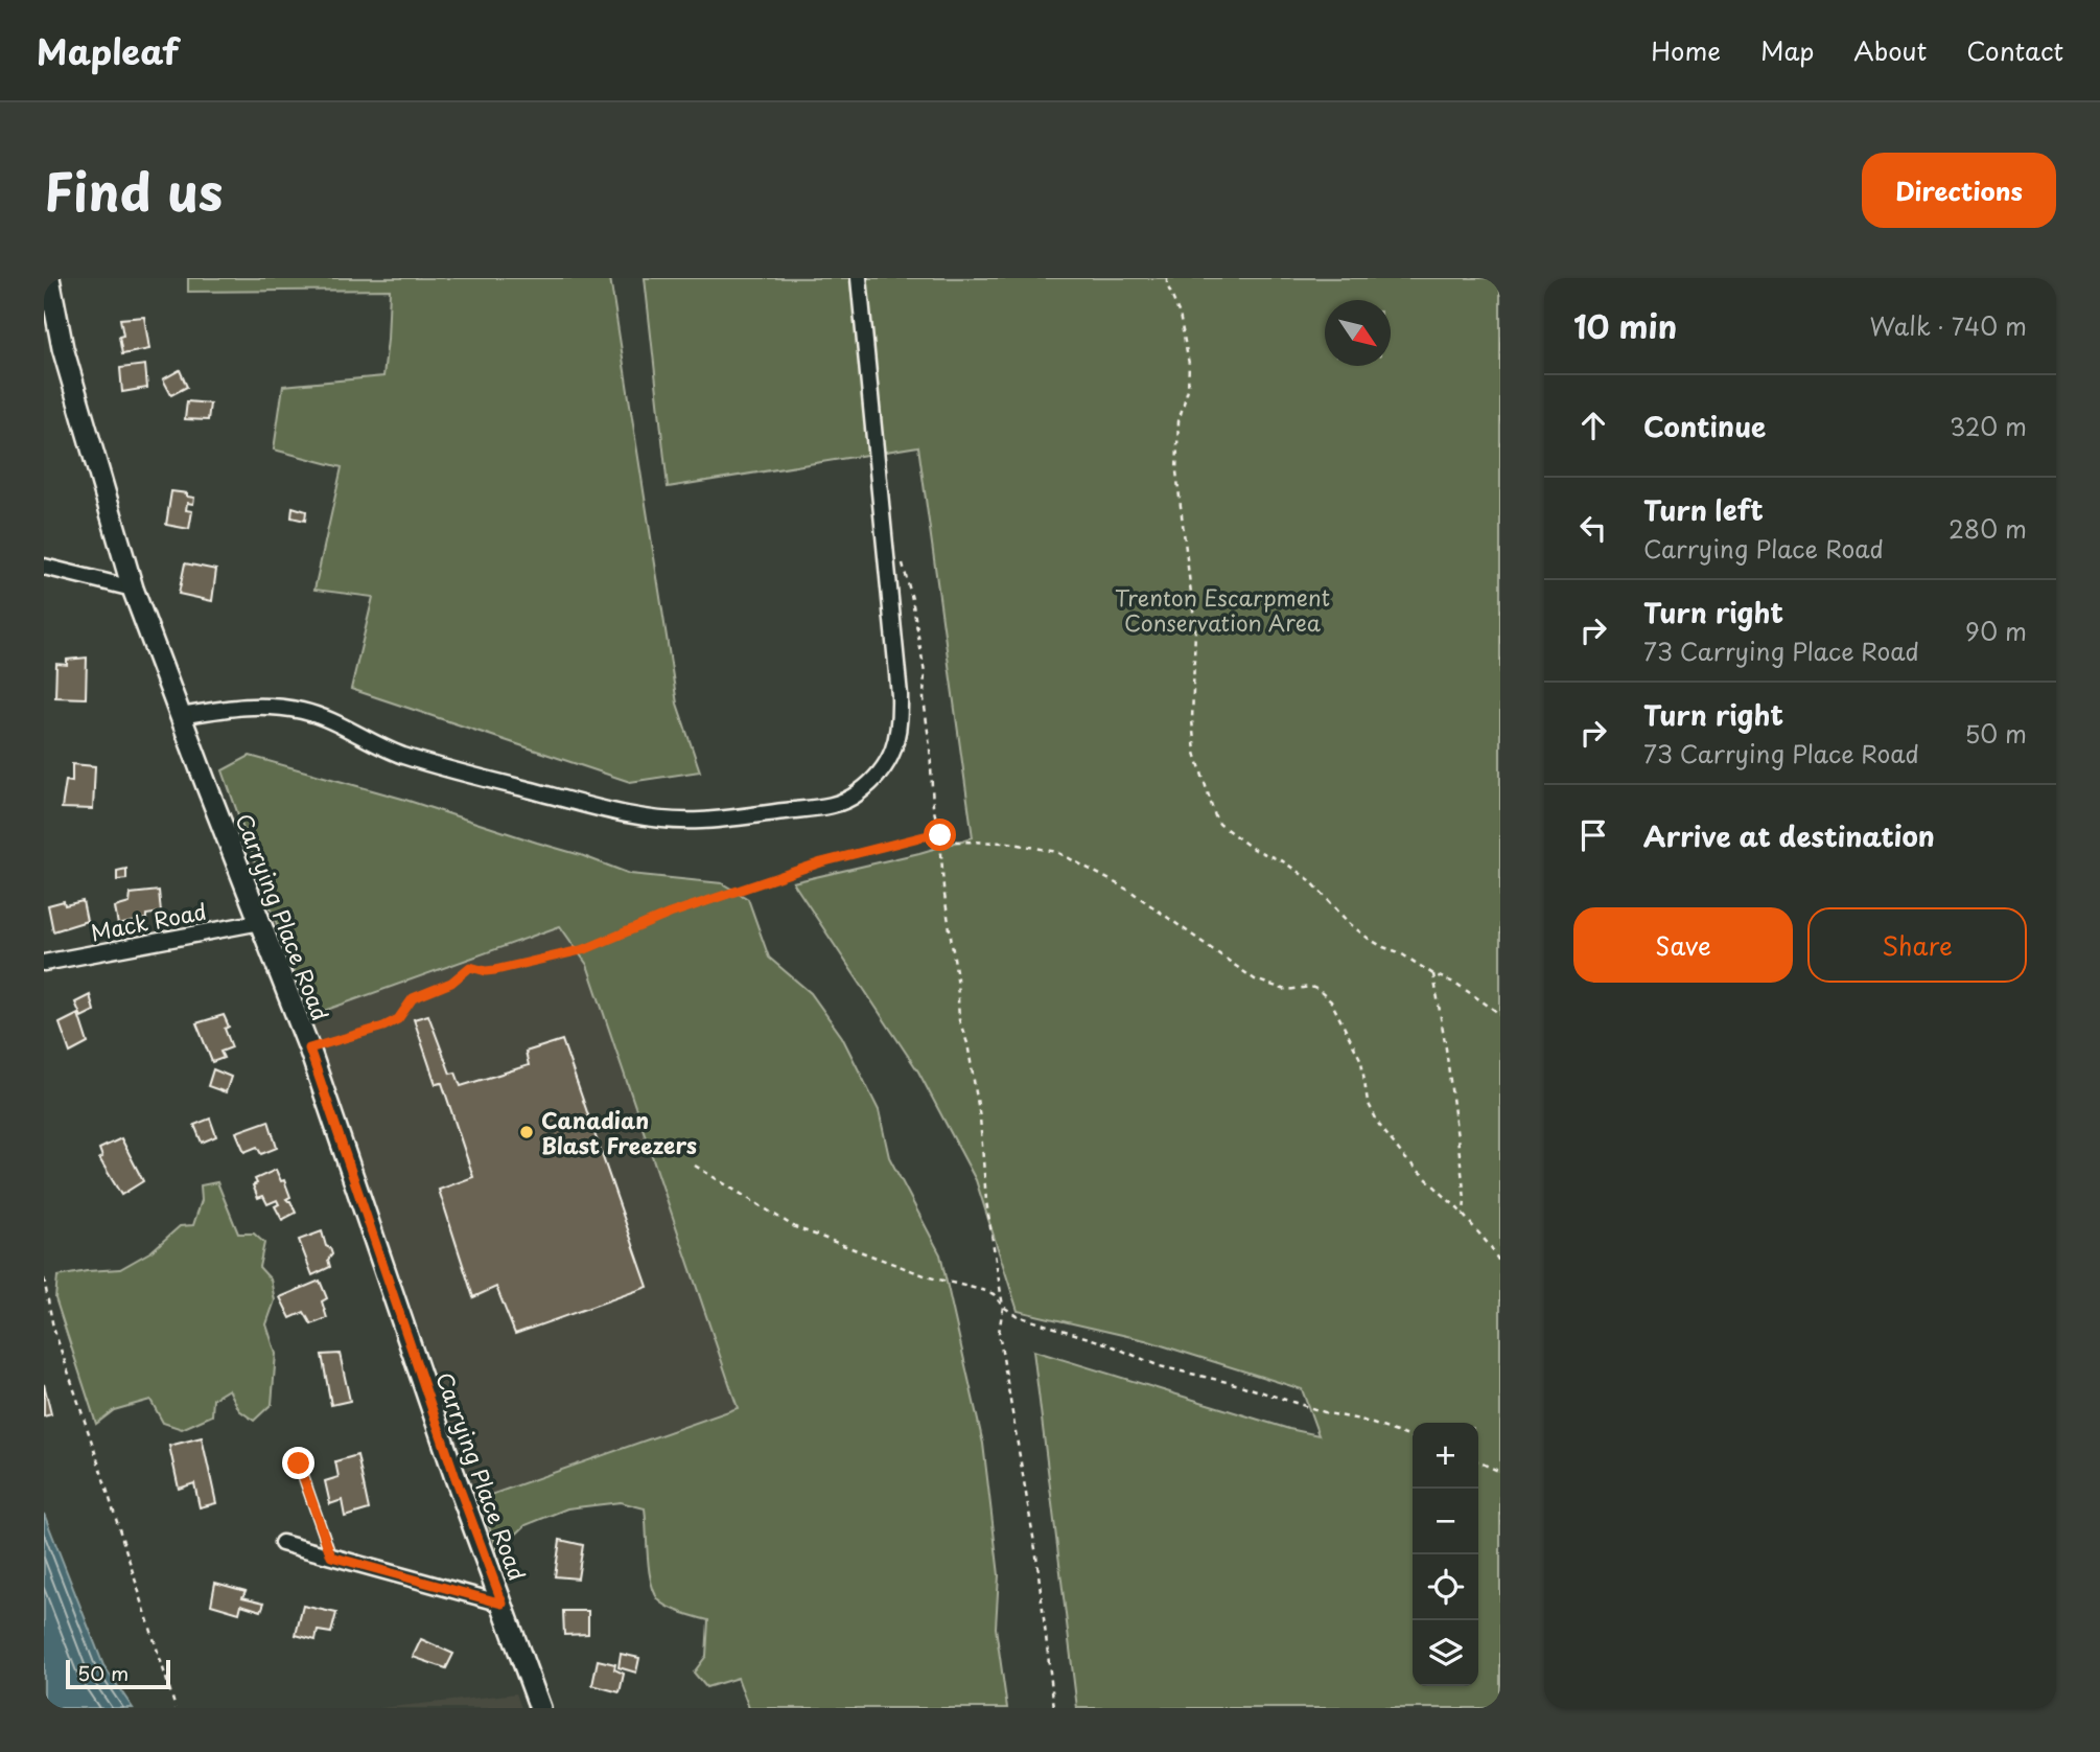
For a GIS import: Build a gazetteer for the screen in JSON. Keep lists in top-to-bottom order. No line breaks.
{"streets":{"main road":["Carrying Place Road"],"street":["Mack Road"]},"crossings":[["Carrying Place Road","Mack Road"]],"parks":["Trenton Escarpment Conservation Area"],"places":["Canadian Blast Freezers"],"scale_bar":"50 m","north":"bottom right","page":{"header":"Mapleaf","nav":["Home","Map","About","Contact"],"title":"Find us","buttons":["Directions",["Save","Share"]],"heading":["10 min","Walk · 740 m"],"list":[["Continue","320 m"],["Turn left","Carrying Place Road","280 m"],["Turn right","73 Carrying Place Road","90 m"],["Turn right","73 Carrying Place Road","50 m"],"Arrive at destination"],"map_buttons":["+","−"],"scale":"50 m"}}
